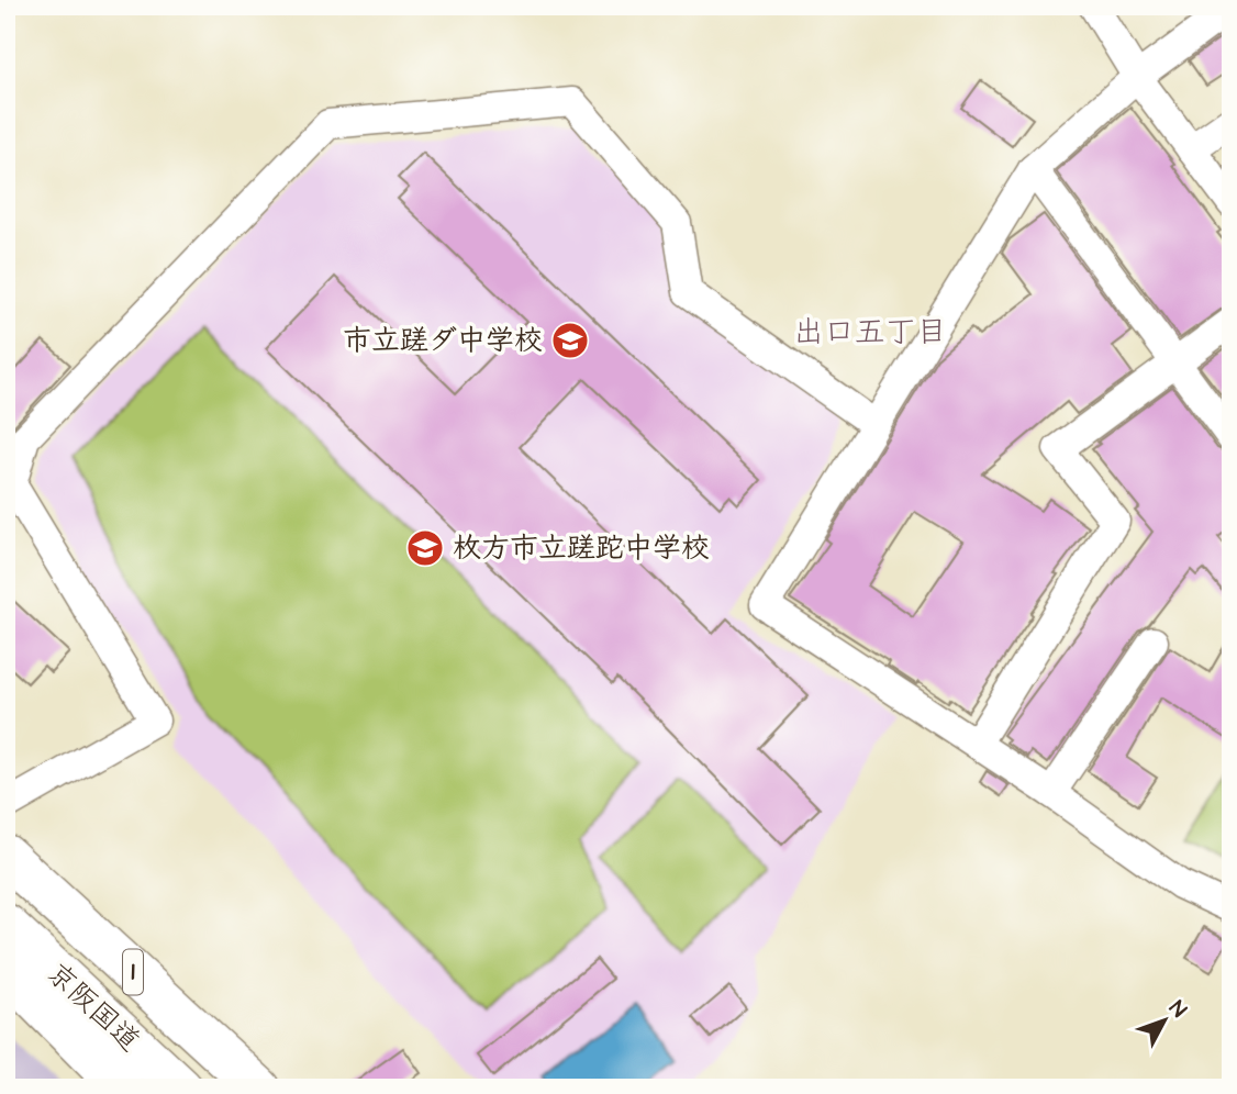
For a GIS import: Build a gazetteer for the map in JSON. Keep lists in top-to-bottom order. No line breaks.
{"streets":{"highway":["1","京阪国道"]},"districts":["出口五丁目"],"places":{"school or university":["市立蹉ダ中学校","枚方市立蹉跎中学校"]},"north":"top right"}
